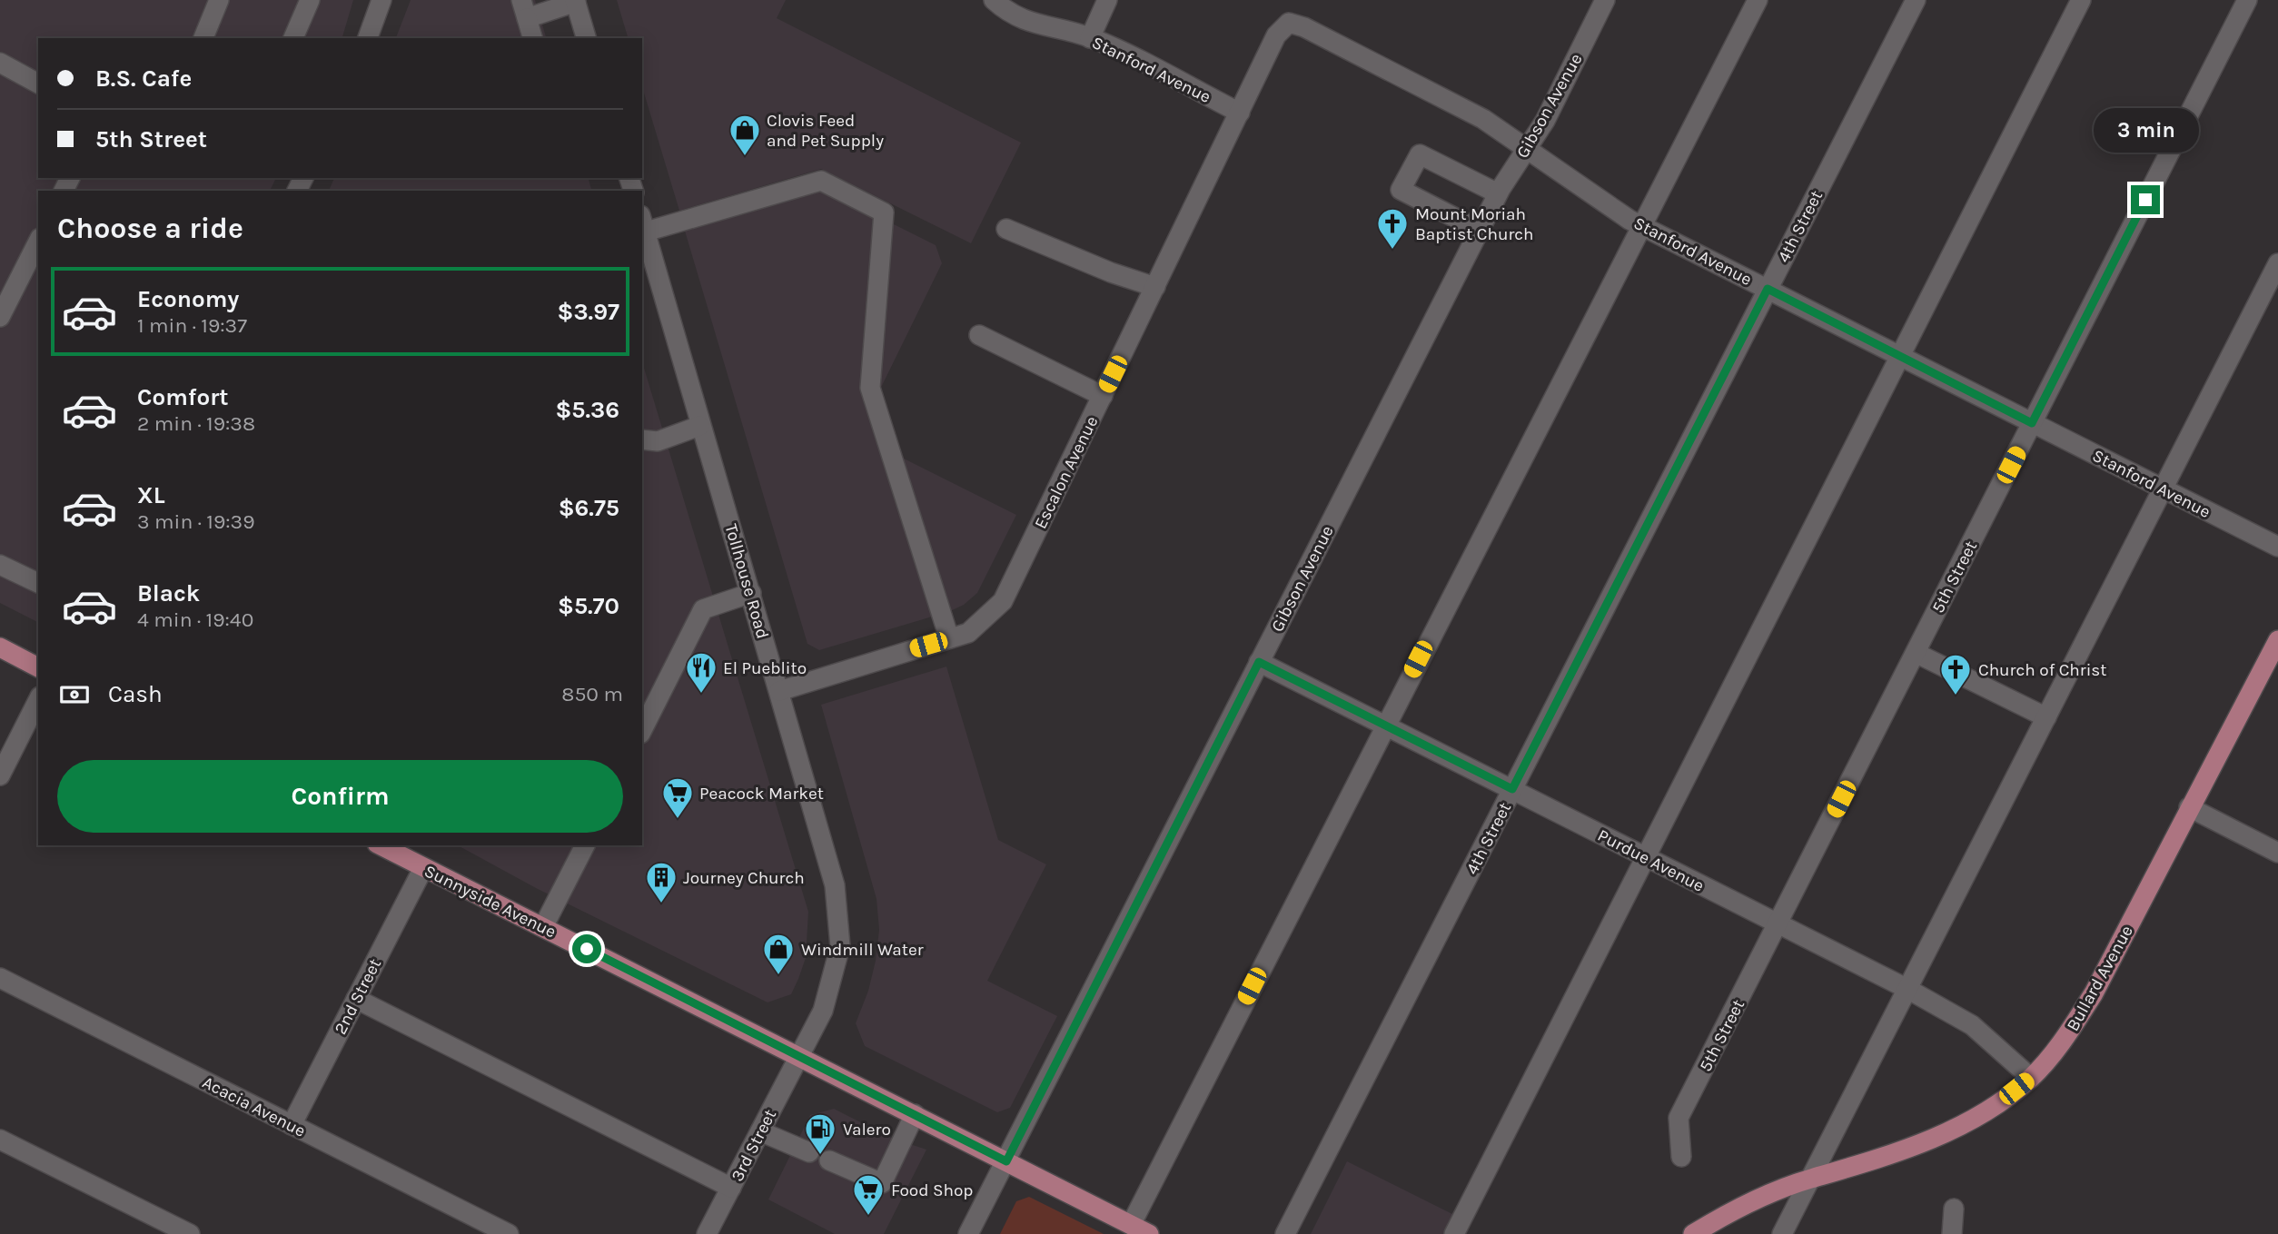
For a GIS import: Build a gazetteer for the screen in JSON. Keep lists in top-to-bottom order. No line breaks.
{"streets":{"main road":["Sunnyside Avenue","Bullard Avenue"],"street":["Stanford Avenue","Gibson Avenue","4th Street","Escalon Avenue","5th Street","Tollhouse Road","Purdue Avenue","2nd Street","Acacia Avenue","3rd Street"]},"crossings":[["Stanford Avenue","Gibson Avenue"],["Stanford Avenue","4th Street"],["Stanford Avenue","Escalon Avenue"],["Stanford Avenue","5th Street"],["Gibson Avenue","Purdue Avenue"],["Gibson Avenue","Sunnyside Avenue"],["4th Street","Purdue Avenue"],["Escalon Avenue","Tollhouse Road"],["5th Street","Purdue Avenue"],["Tollhouse Road","Sunnyside Avenue"],["Tollhouse Road","3rd Street"],["Purdue Avenue","Bullard Avenue"],["Sunnyside Avenue","2nd Street"],["Sunnyside Avenue","3rd Street"],["2nd Street","Acacia Avenue"]],"places":{"shop":["Clovis Feed and Pet Supply","Windmill Water"],"church":["Mount Moriah Baptist Church","Church of Christ"],"restaurant":["El Pueblito"],"supermarket":["Peacock Market","Food Shop"],"building":["Journey Church"],"fuel station":["Valero"]},"page":{"banner":["B.S. Cafe","5th Street"],"bubble":"3 min","heading":"Choose a ride","list":[{"name":"Economy","note":"1 min · 19:37","value":"$3.97"},{"name":"Comfort","note":"2 min · 19:38","value":"$5.36"},{"name":"XL","note":"3 min · 19:39","value":"$6.75"},{"name":"Black","note":"4 min · 19:40","value":"$5.70"}],"pay":["Cash","850 m"],"buttons":"Confirm"}}
